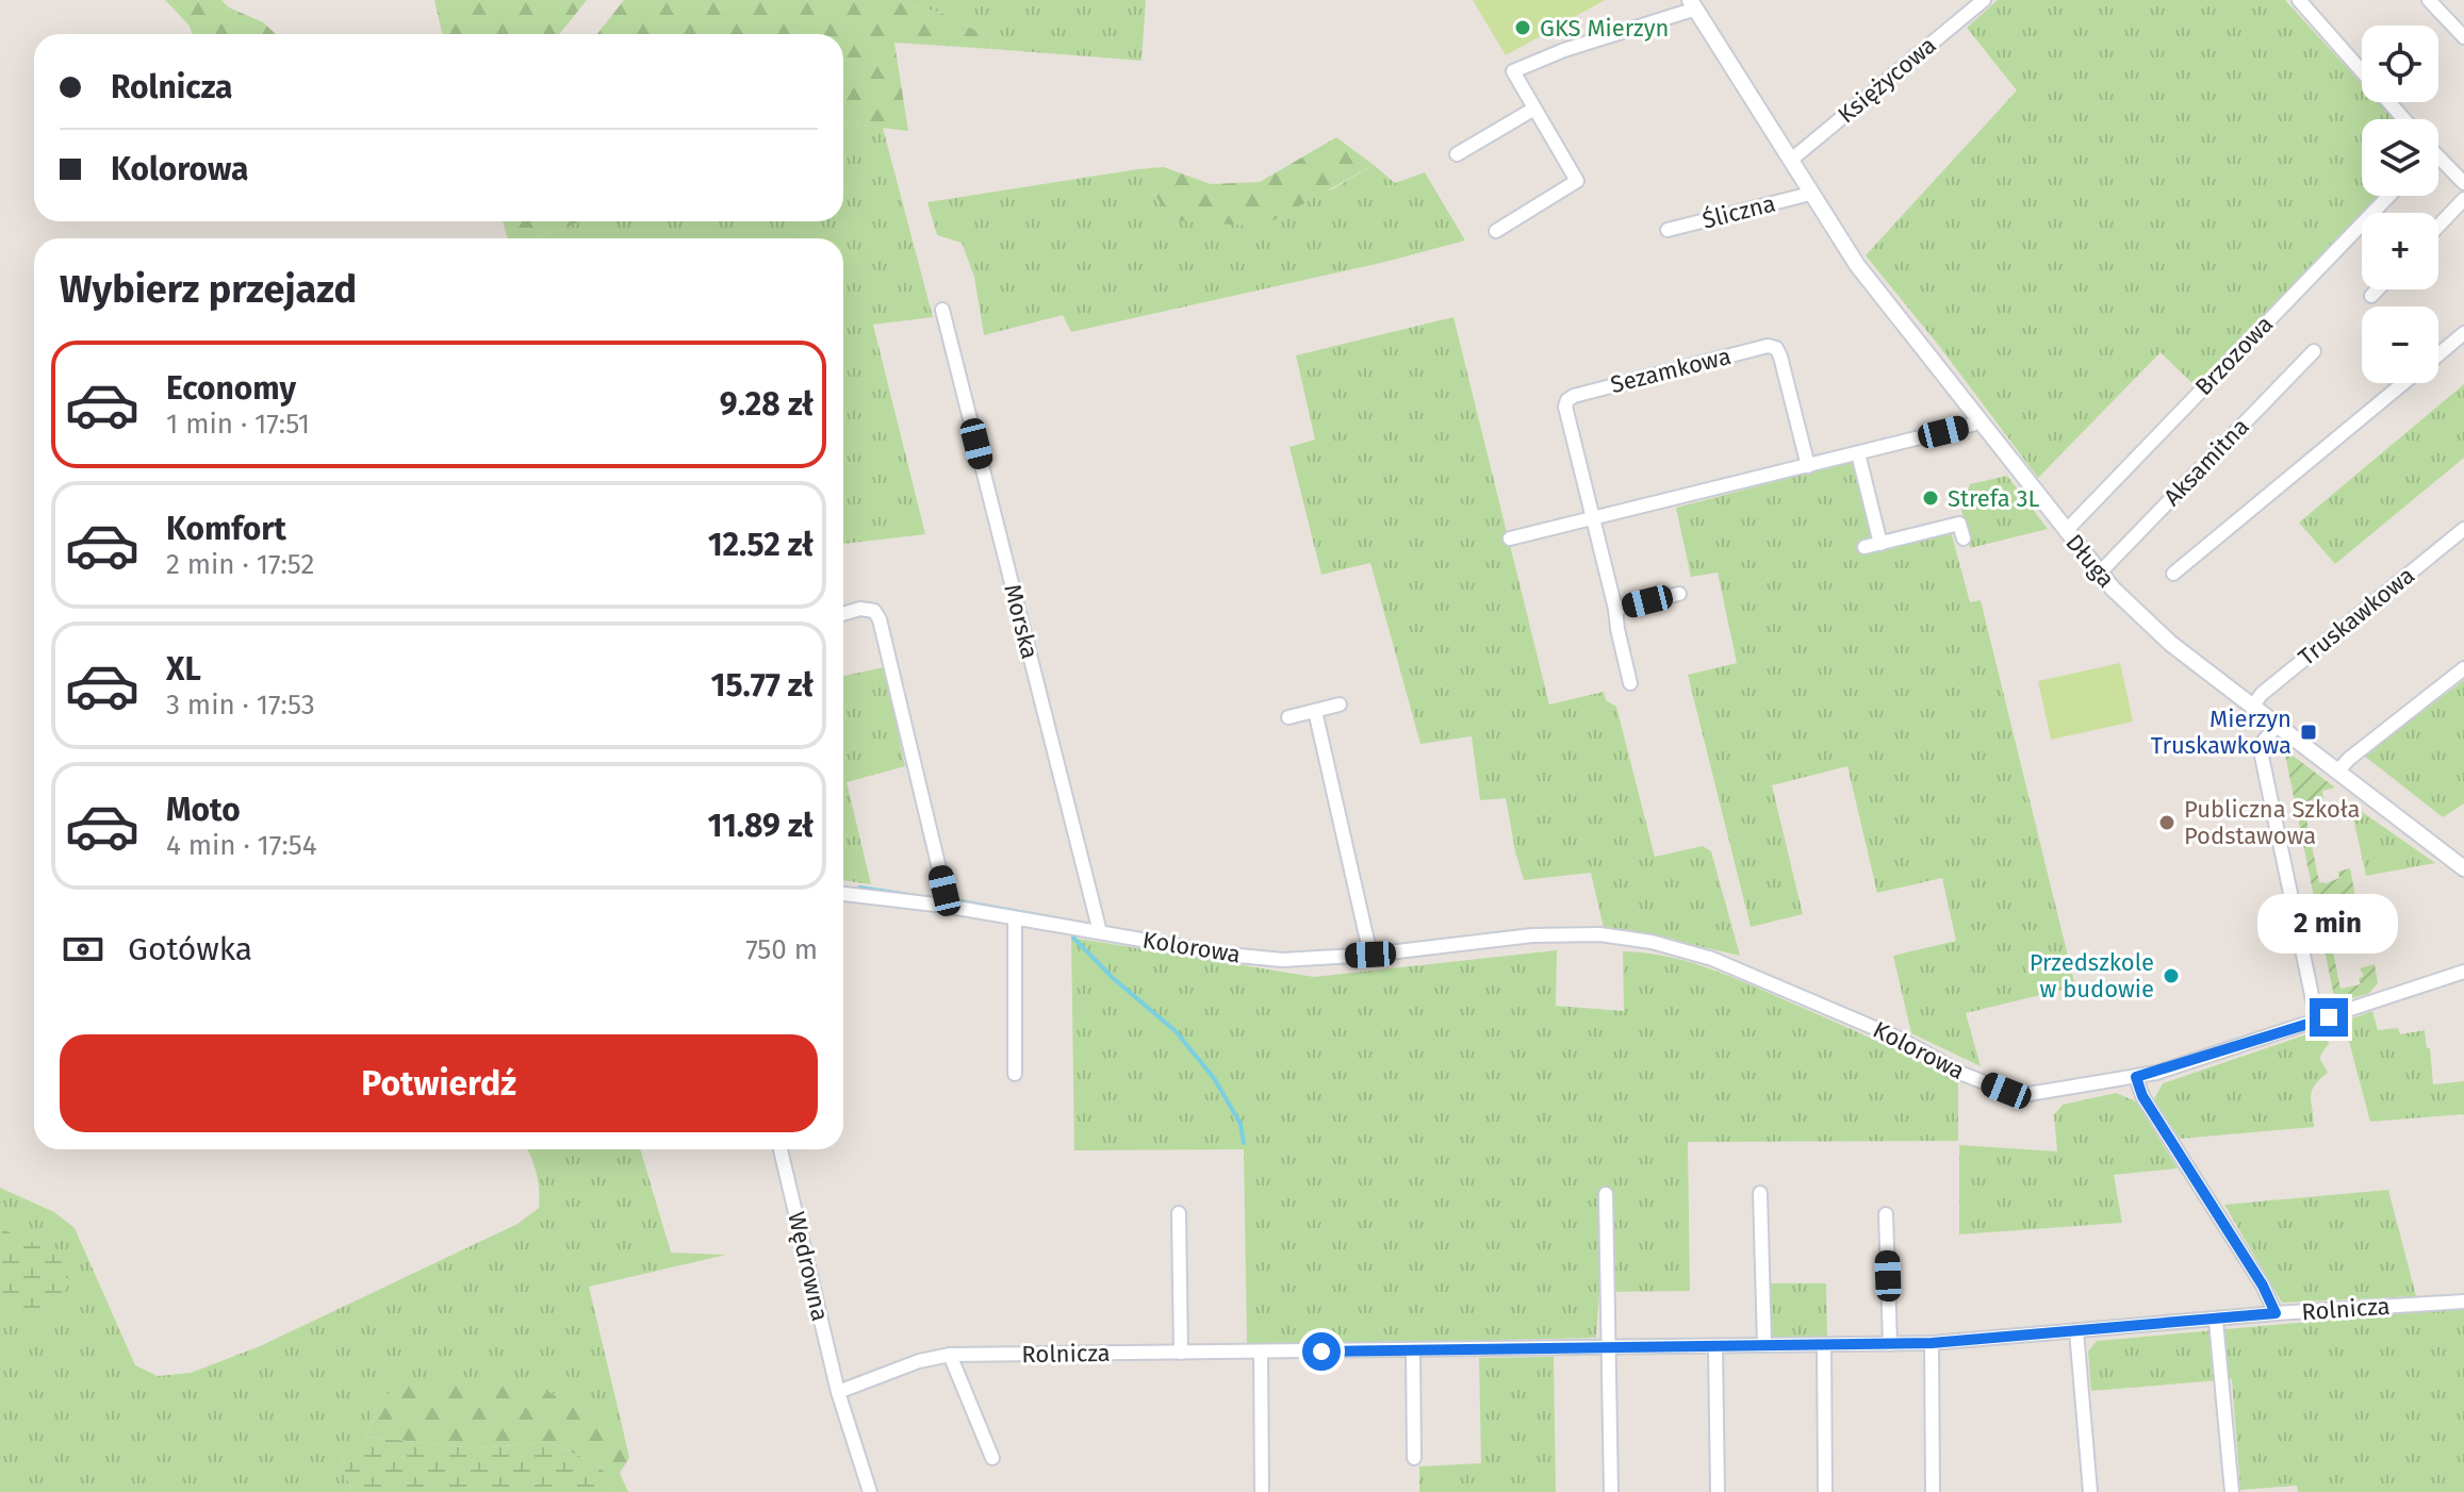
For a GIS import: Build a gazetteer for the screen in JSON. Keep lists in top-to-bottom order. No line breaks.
{"streets":{"street":["Księżycowa","Śliczna","Brzozowa","Sezamkowa","Aksamitna","Długa","Truskawkowa","Morska","Kolorowa","Wędrowna","Rolnicza"]},"crossings":[["Księżycowa","Długa"],["Śliczna","Długa"],["Brzozowa","Długa"],["Aksamitna","Długa"],["Długa","Truskawkowa"],["Morska","Kolorowa"],["Wędrowna","Rolnicza"]],"places":{"other":["GKS Mierzyn","Strefa 3L","Publiczna Szkoła Podstawowa","Przedszkole w budowie"],"transit":["Mierzyn Truskawkowa"]},"page":{"map_buttons":["+","−"],"banner":["Rolnicza","Kolorowa"],"heading":"Wybierz przejazd","list":[{"name":"Economy","note":"1 min · 17:51","value":"9.28 zł"},{"name":"Komfort","note":"2 min · 17:52","value":"12.52 zł"},{"name":"XL","note":"3 min · 17:53","value":"15.77 zł"},{"name":"Moto","note":"4 min · 17:54","value":"11.89 zł"}],"bubble":"2 min","pay":["Gotówka","750 m"],"buttons":"Potwierdź"}}
